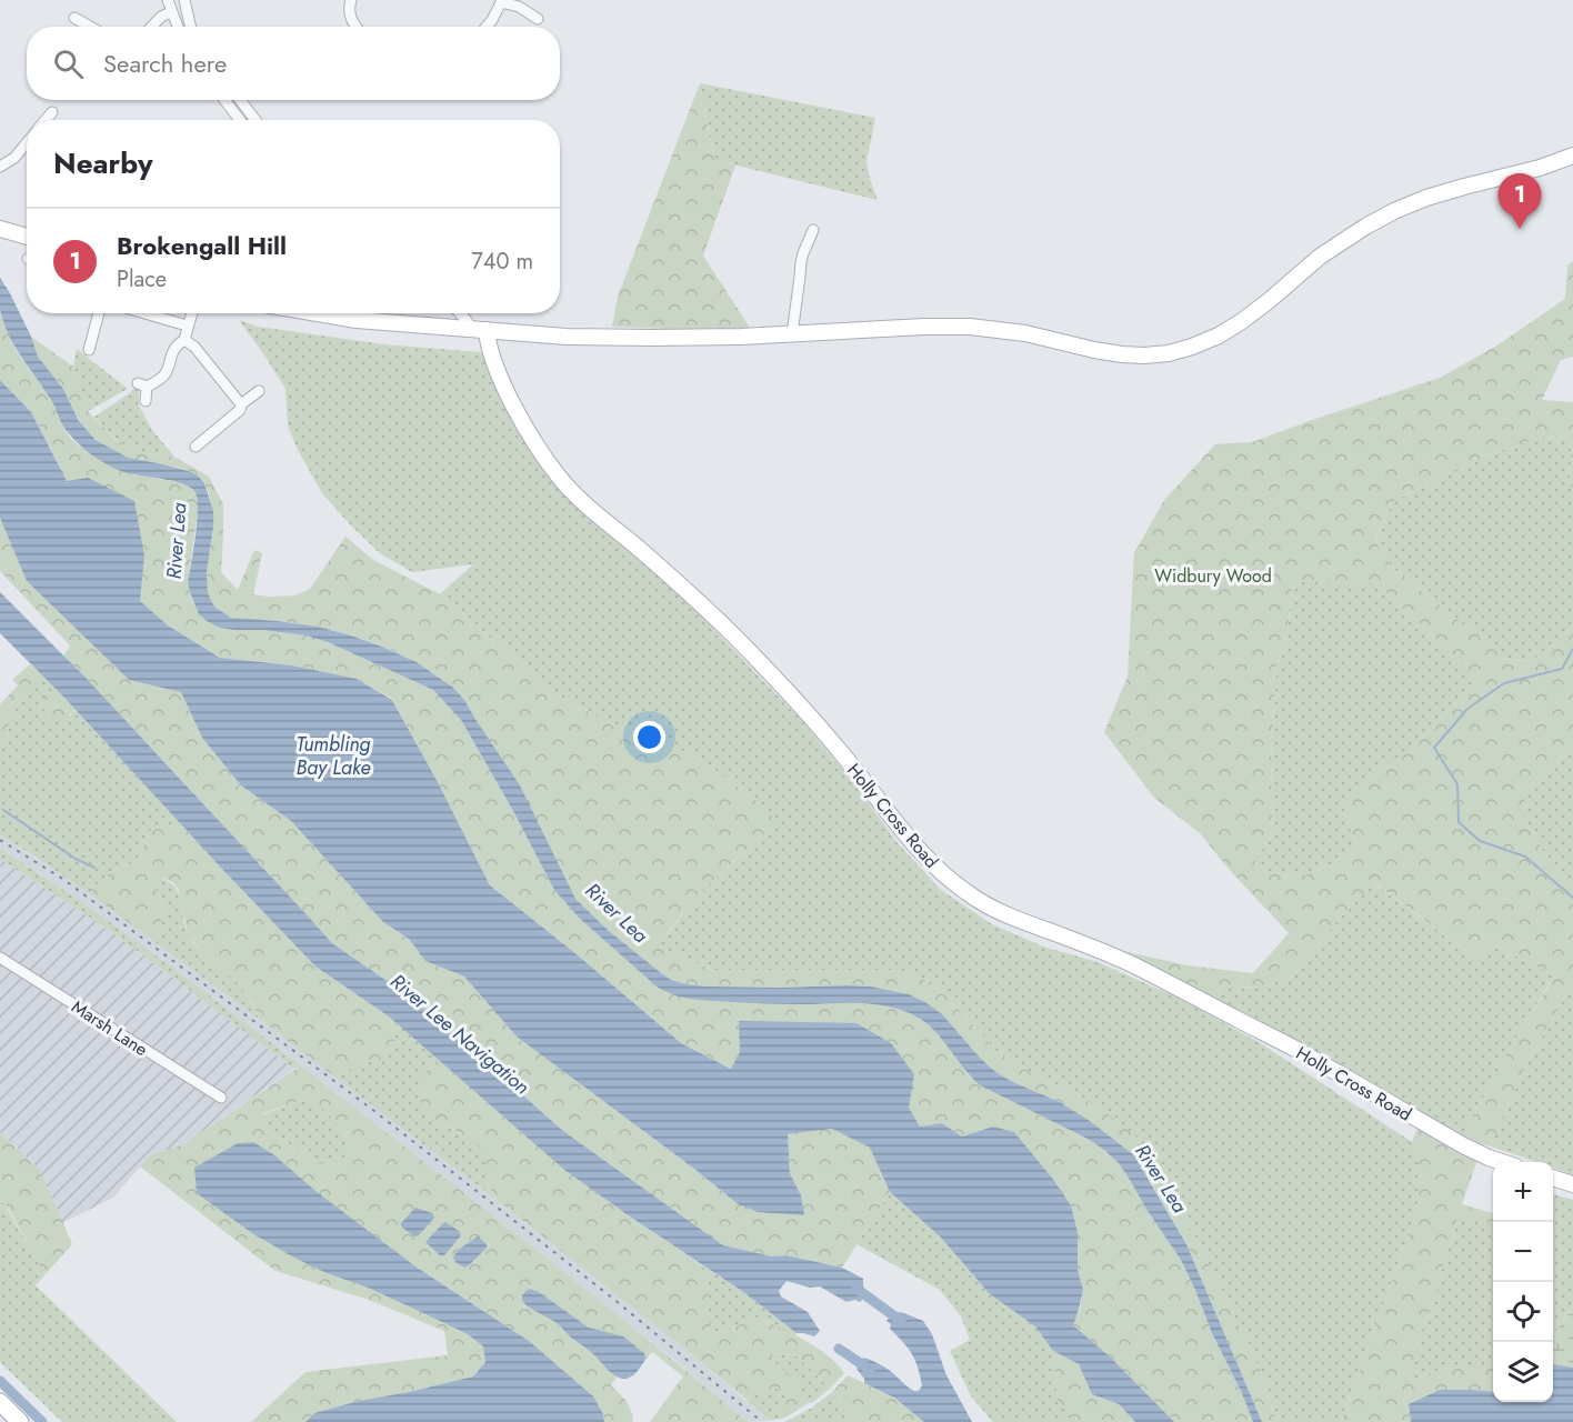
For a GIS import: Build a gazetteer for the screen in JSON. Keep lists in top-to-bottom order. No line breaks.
{"streets":{"main road":["Holly Cross Road"],"street":["Marsh Lane"]},"water":["River Lea","Tumbling Bay Lake","River Lee Navigation"],"parks":["Widbury Wood"],"page":{"search":"Search here","heading":"Nearby","pins":"1","list":[{"mark":"1","name":"Brokengall Hill","note":"Place","value":"740 m"}],"map_buttons":["+","−"]}}
